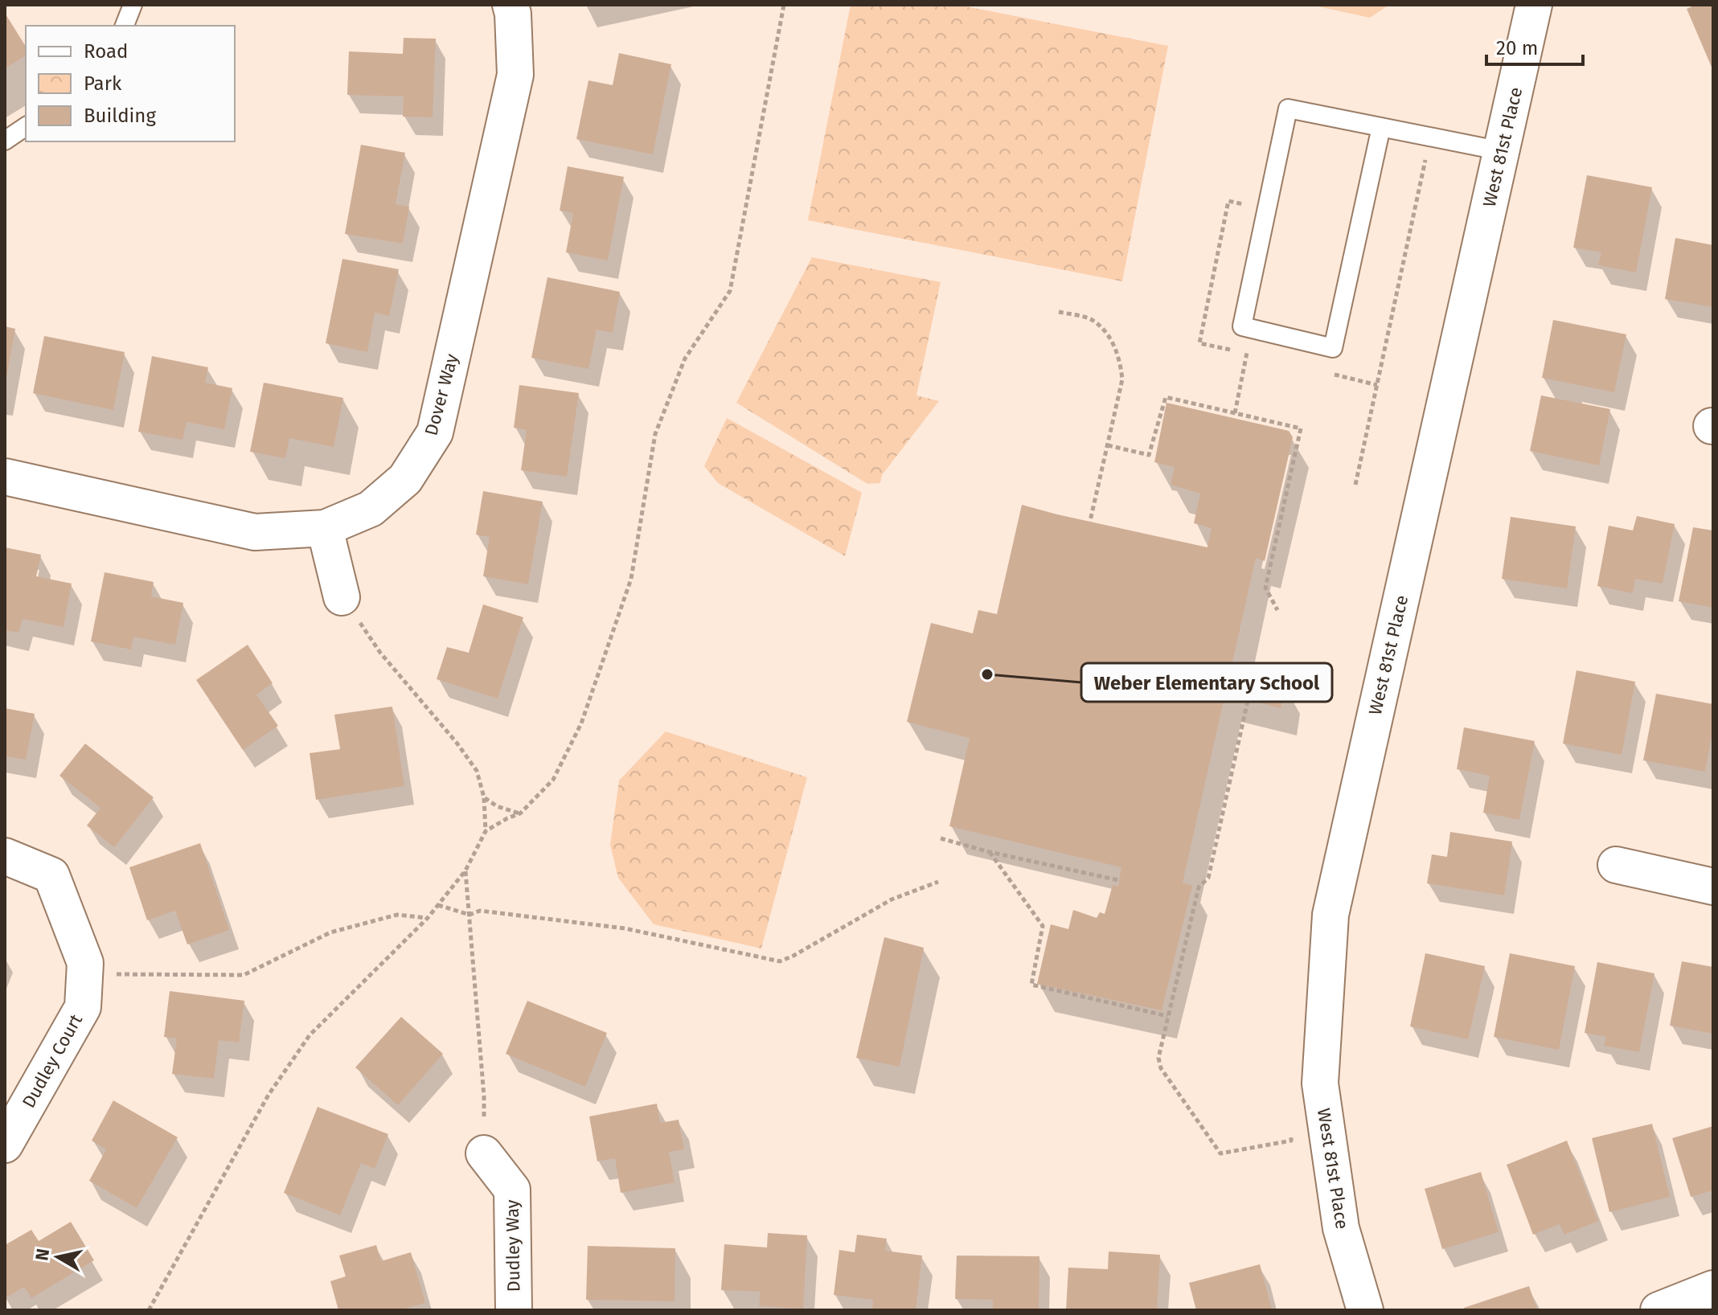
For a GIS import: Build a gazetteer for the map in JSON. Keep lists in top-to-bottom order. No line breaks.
{"streets":{"street":["West 81st Place","Dover Way","Dudley Court","Dudley Way"]},"places":["Weber Elementary School"],"legend":["Road","Park","Building"],"scale_bar":"20 m","north":"left"}
